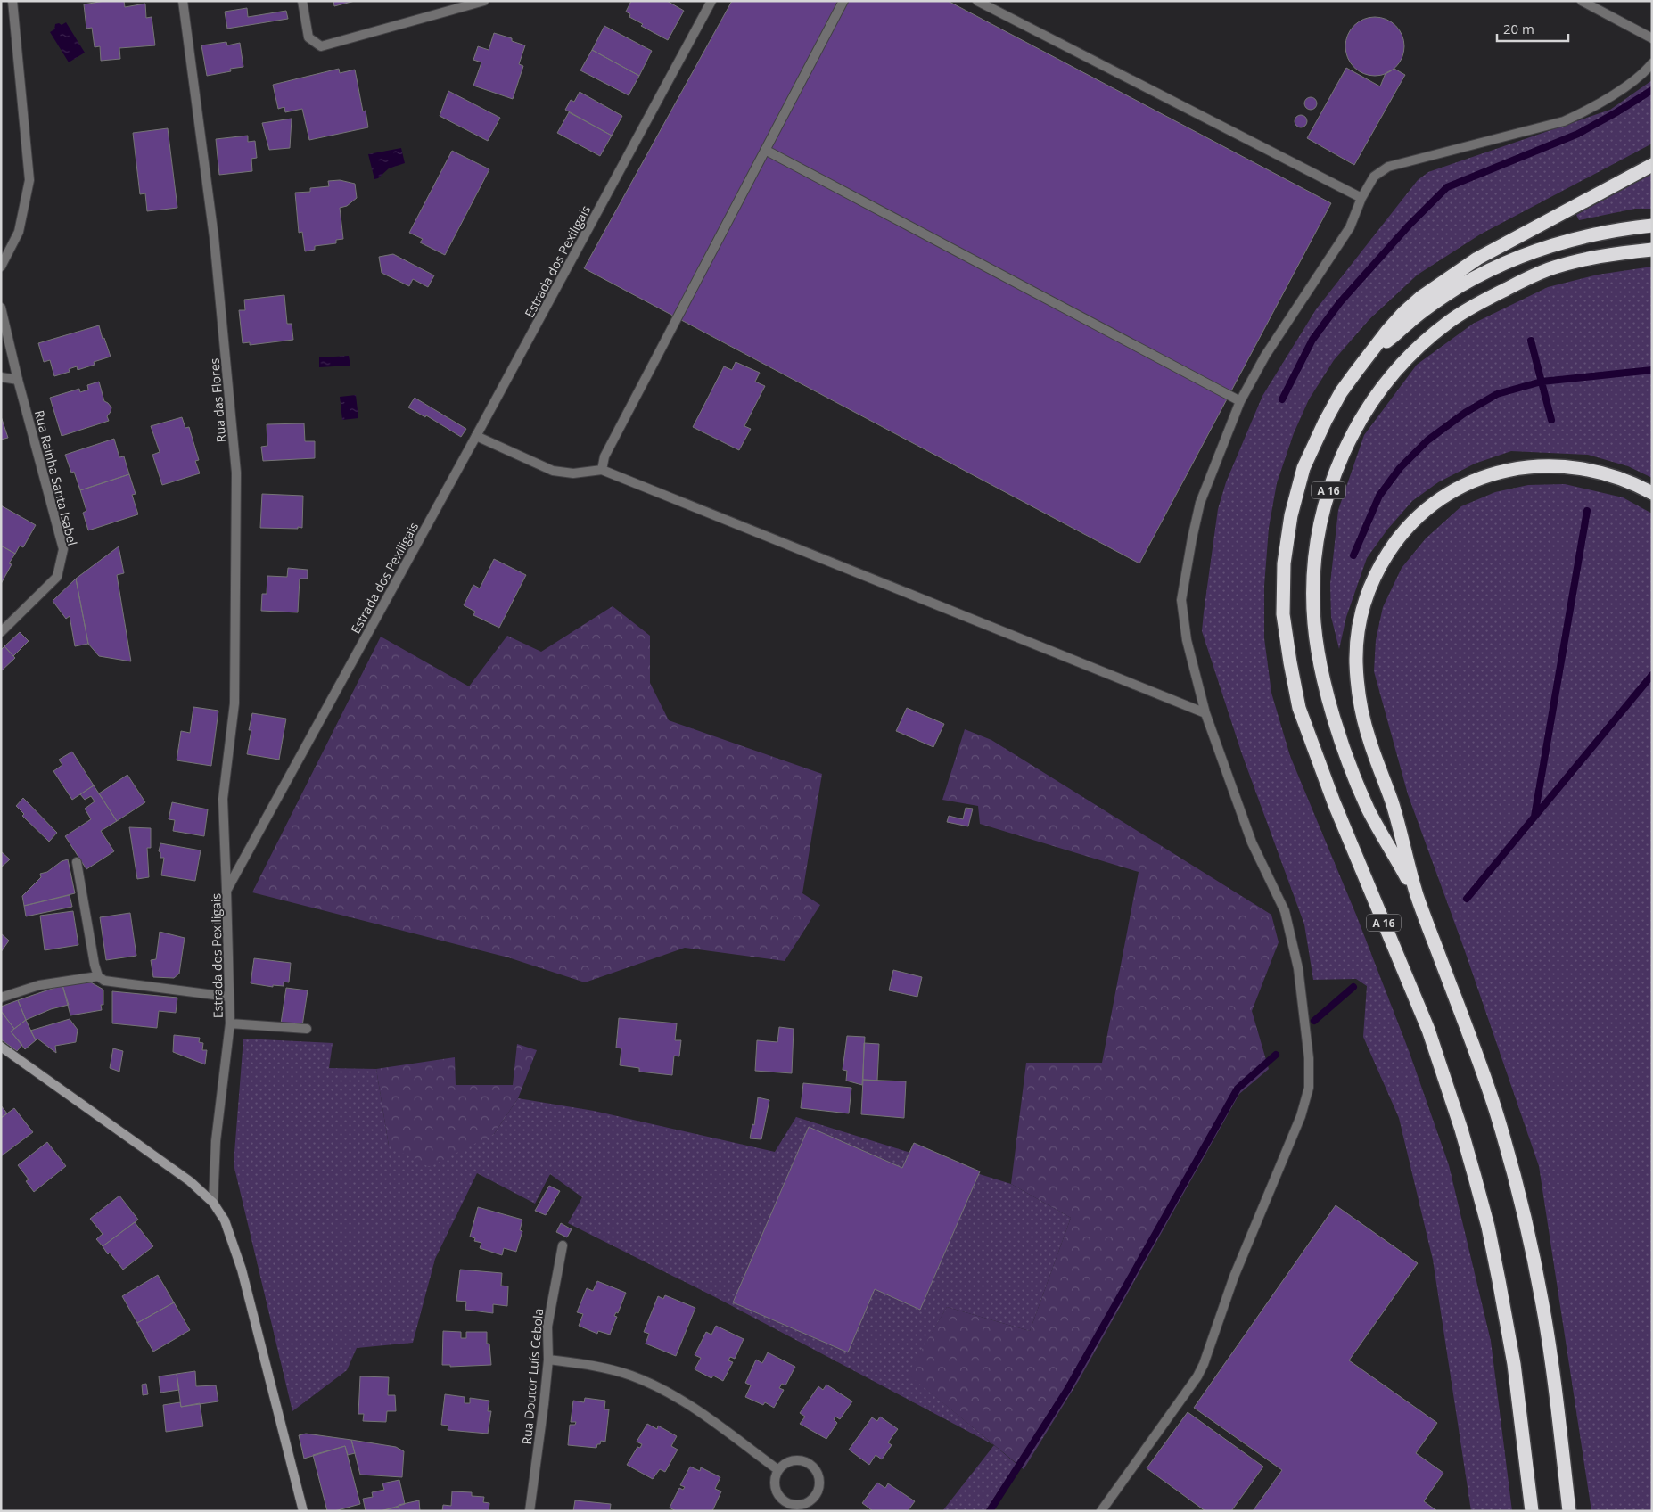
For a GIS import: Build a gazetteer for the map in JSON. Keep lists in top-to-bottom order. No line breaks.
{"streets":{"highway":["A 16"],"street":["Estrada dos Pexiligais","Rua das Flores","Rua Rainha Santa Isabel","Rua Doutor Luís Cebola"]},"crossings":[["Estrada dos Pexiligais","Rua das Flores"]],"scale_bar":"20 m"}
